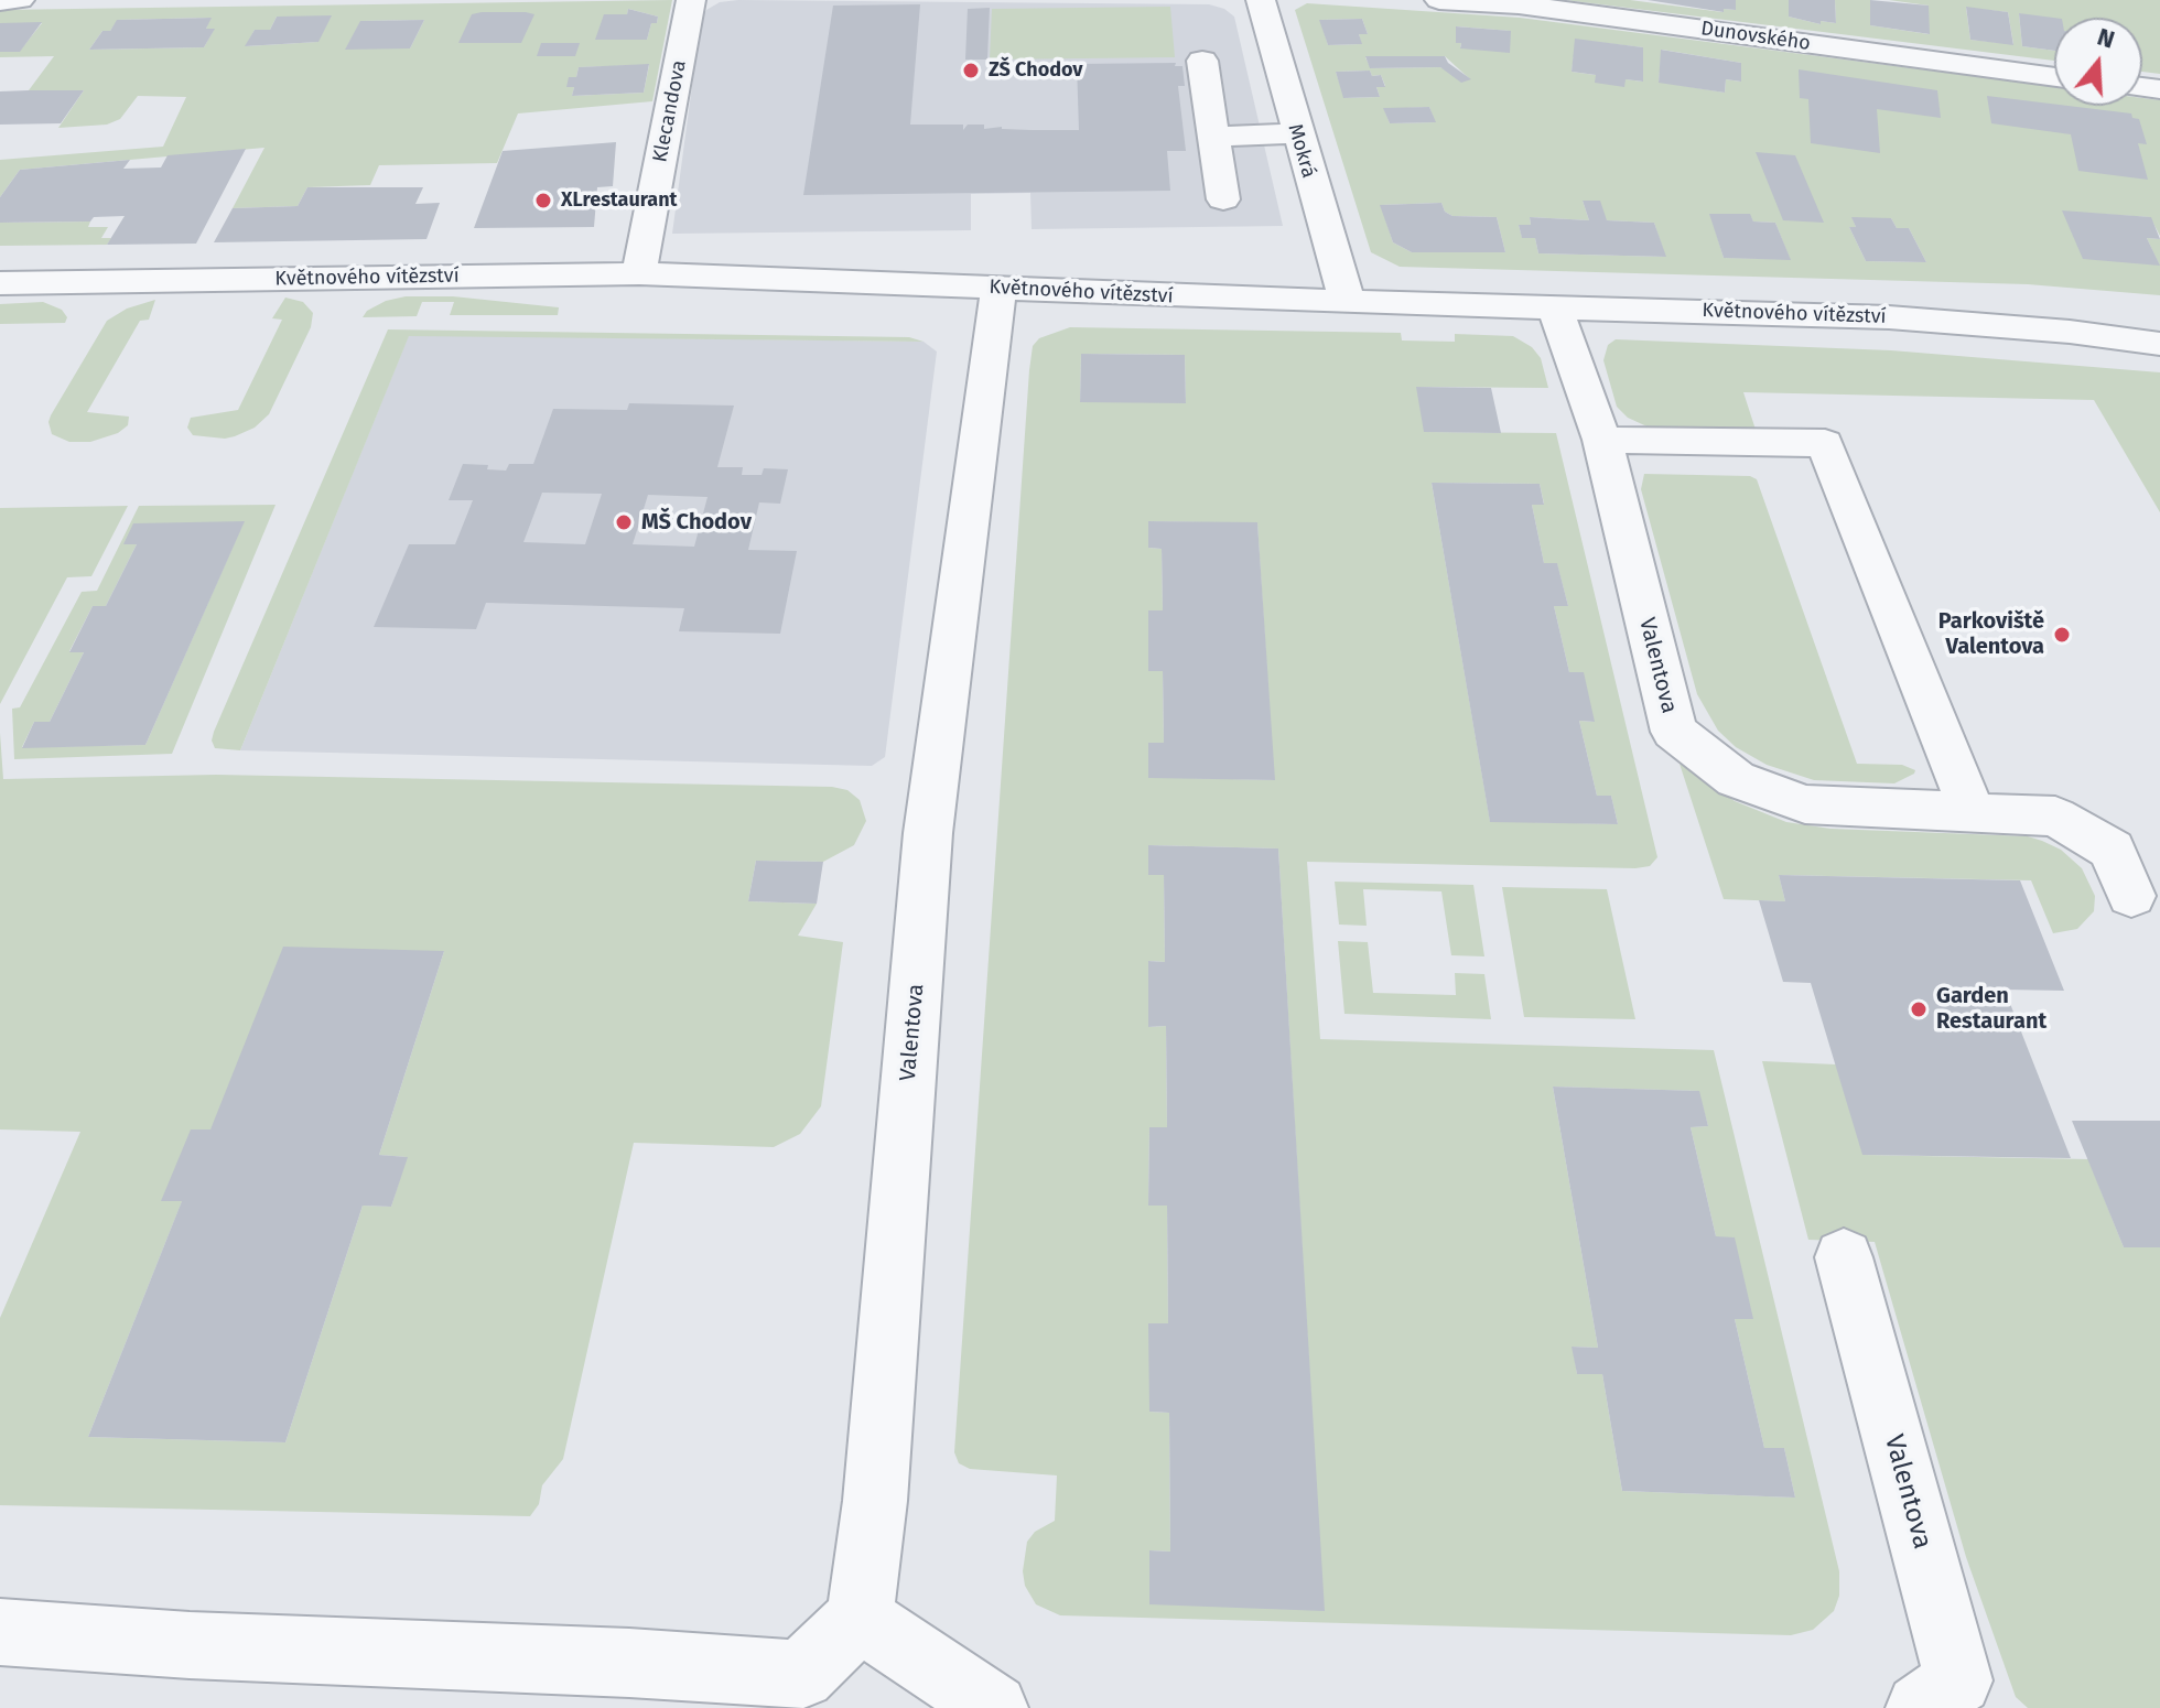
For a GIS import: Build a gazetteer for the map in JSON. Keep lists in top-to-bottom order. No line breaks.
{"streets":{"street":["Dunovského","Klecandova","Mokrá","Květnového vítězství","Valentova"]},"crossings":[["Klecandova","Květnového vítězství"],["Mokrá","Květnového vítězství"],["Květnového vítězství","Valentova"]],"places":["ZŠ Chodov","XLrestaurant","MŠ Chodov","Parkoviště Valentova","Garden Restaurant"],"north":"top"}
